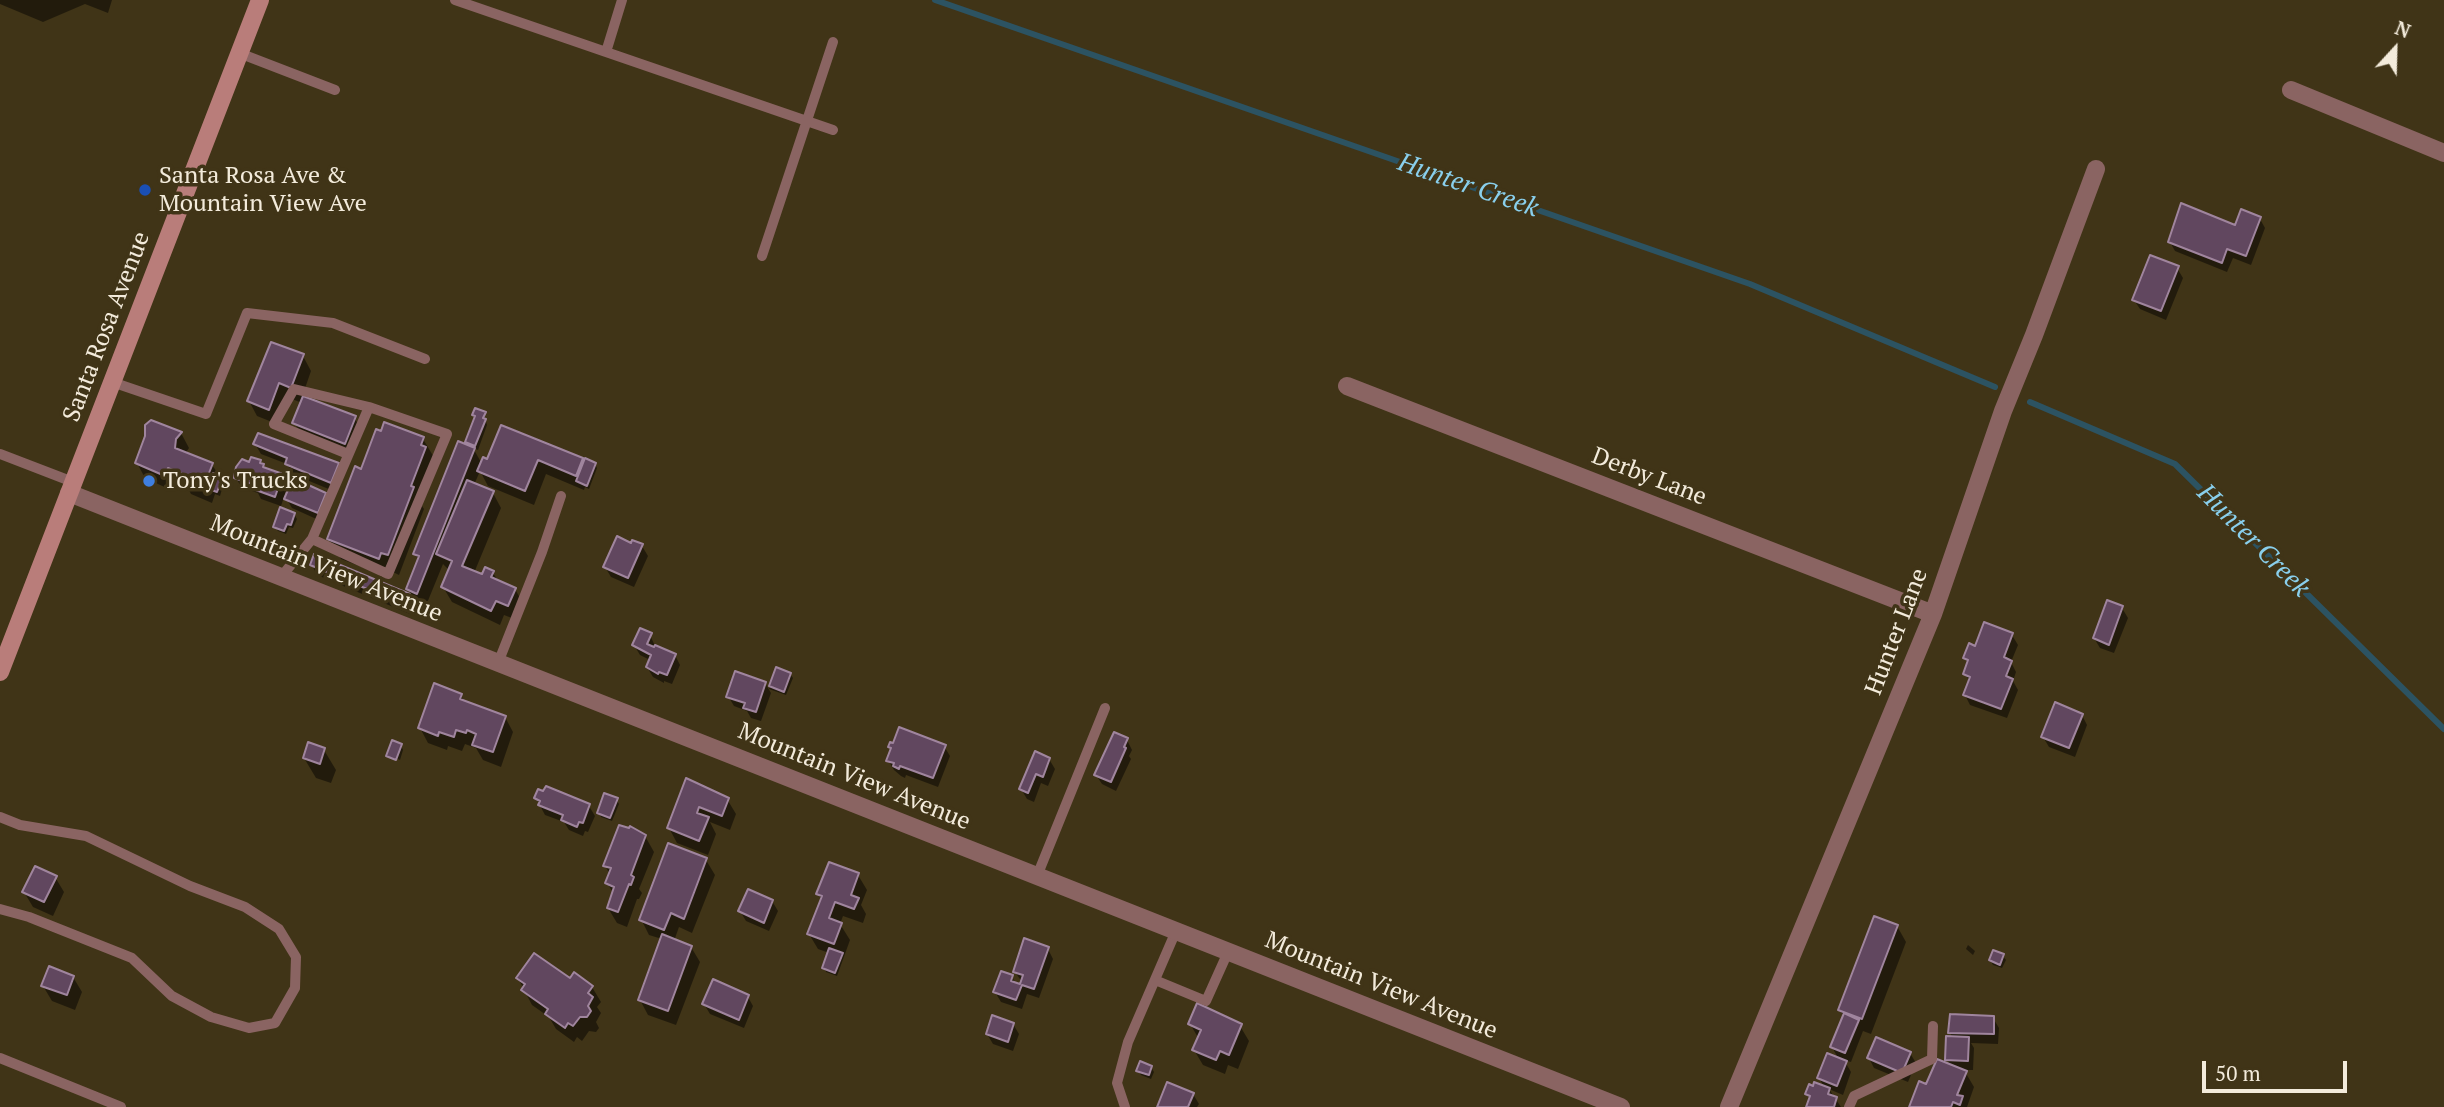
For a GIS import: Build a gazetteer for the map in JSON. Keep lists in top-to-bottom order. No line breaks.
{"streets":{"main road":["Santa Rosa Avenue"],"street":["Derby Lane","Mountain View Avenue","Hunter Lane"]},"crossings":[["Santa Rosa Avenue","Mountain View Avenue"],["Derby Lane","Hunter Lane"]],"water":["Hunter Creek"],"places":["Santa Rosa Ave & Mountain View Ave","Tony's Trucks"],"scale_bar":"50 m","north":"top"}
